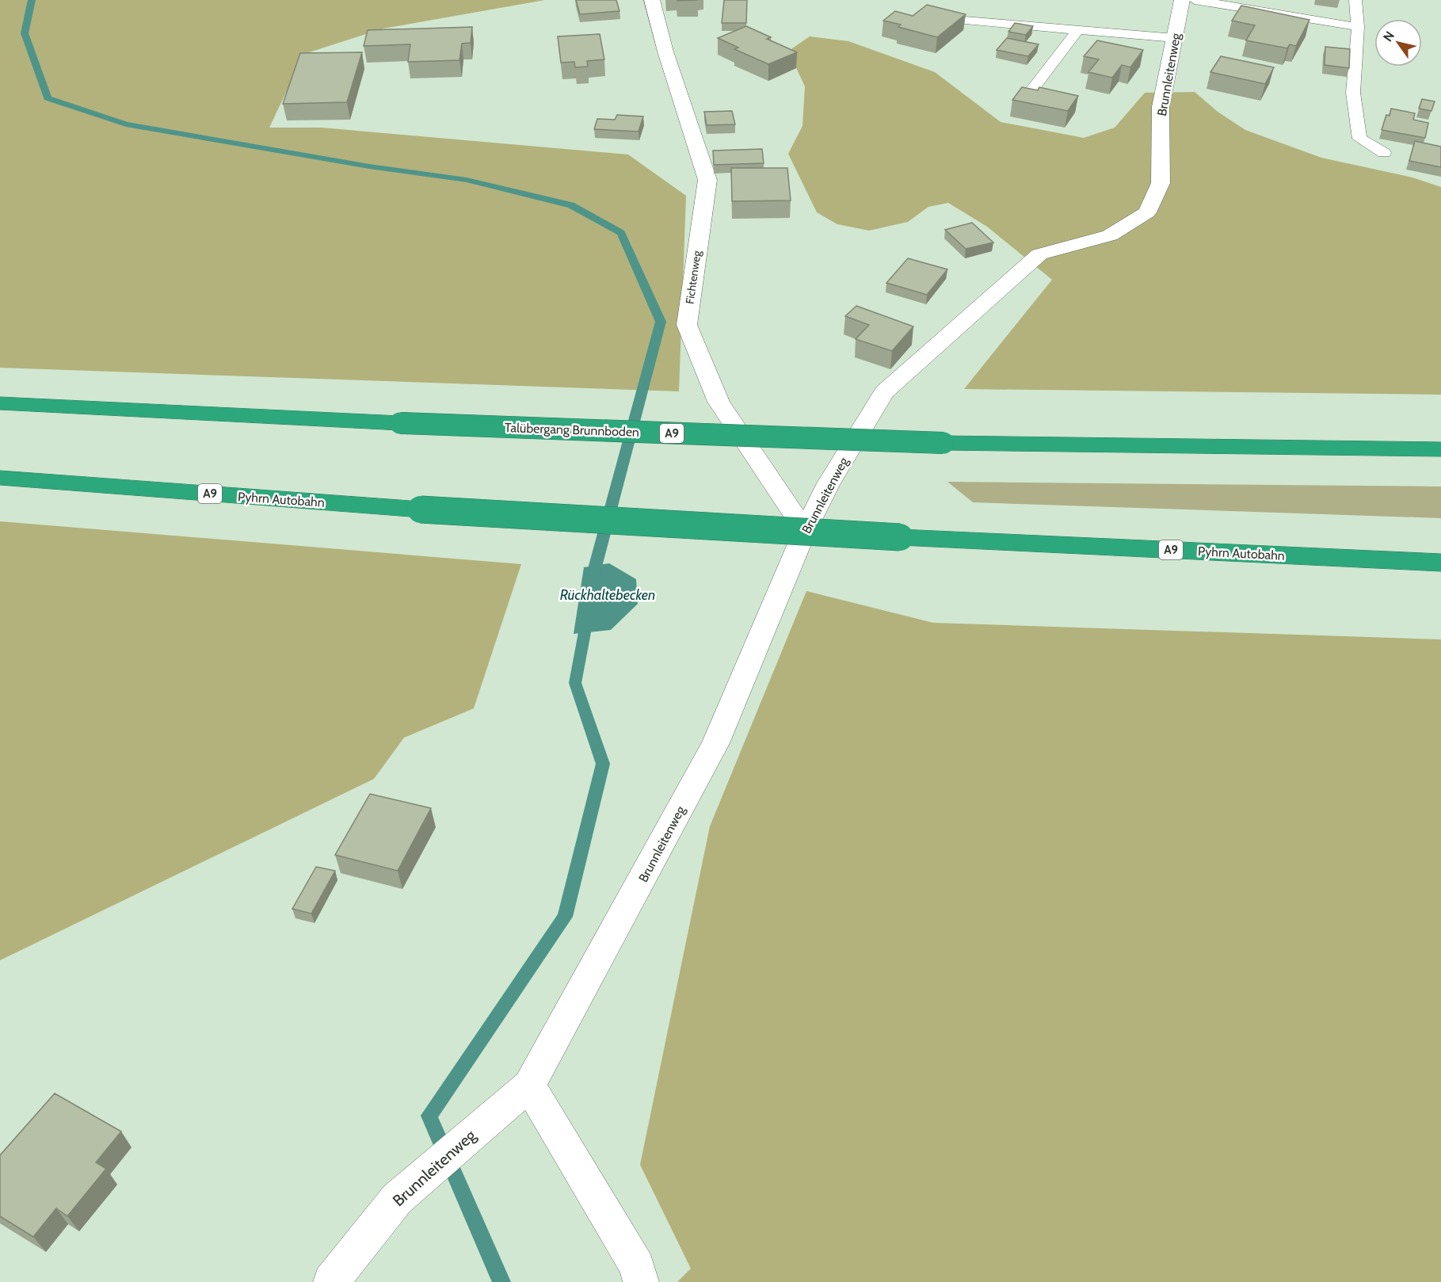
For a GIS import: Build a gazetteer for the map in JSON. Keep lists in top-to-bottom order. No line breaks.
{"streets":{"highway":["Talübergang Brunnboden","A9","Pyhrn Autobahn"],"street":["Brunnleitenweg","Fichtenweg"]},"crossings":[["Brunnleitenweg","Fichtenweg"]],"water":["Rückhaltebecken"],"north":"top left"}
